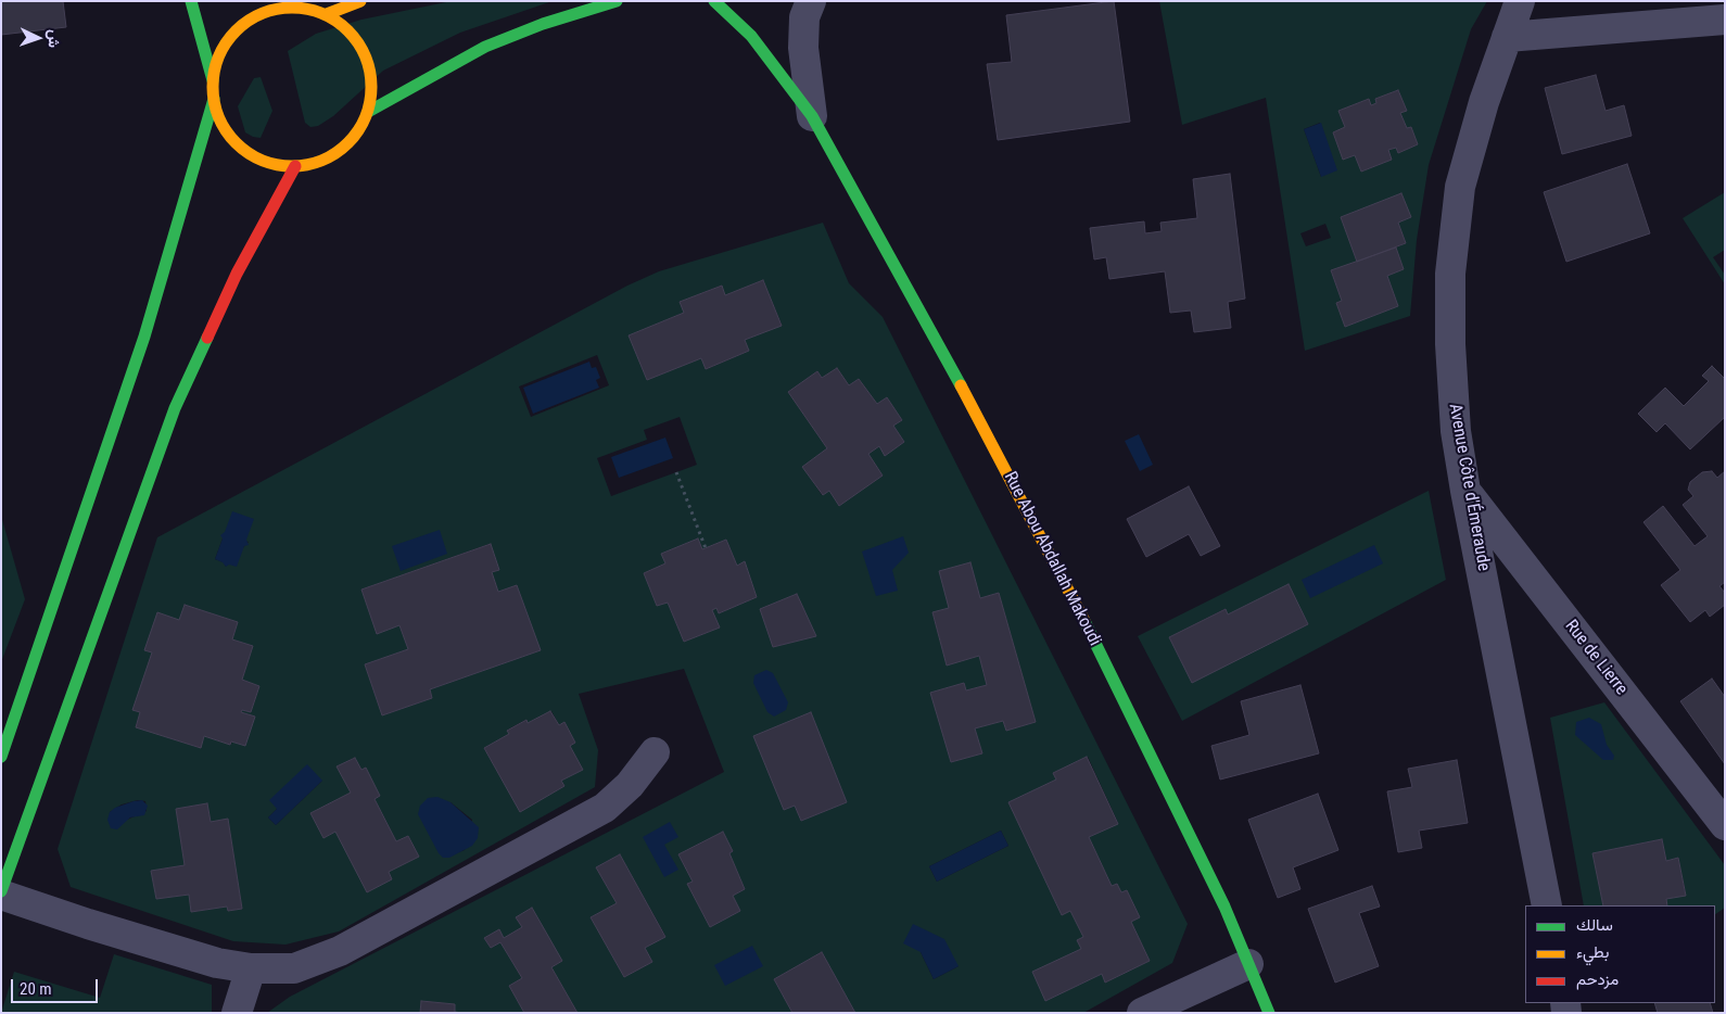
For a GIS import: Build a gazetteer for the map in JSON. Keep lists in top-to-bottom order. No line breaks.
{"streets":{"main road":["Rue Abou Abdallah Makoudi"],"street":["Avenue Côte d'Émeraude","Rue de Lierre"]},"crossings":[["Avenue Côte d'Émeraude","Rue de Lierre"]],"legend":["سالك","بطيء","مزدحم"],"scale_bar":"20 m","north":"right"}
